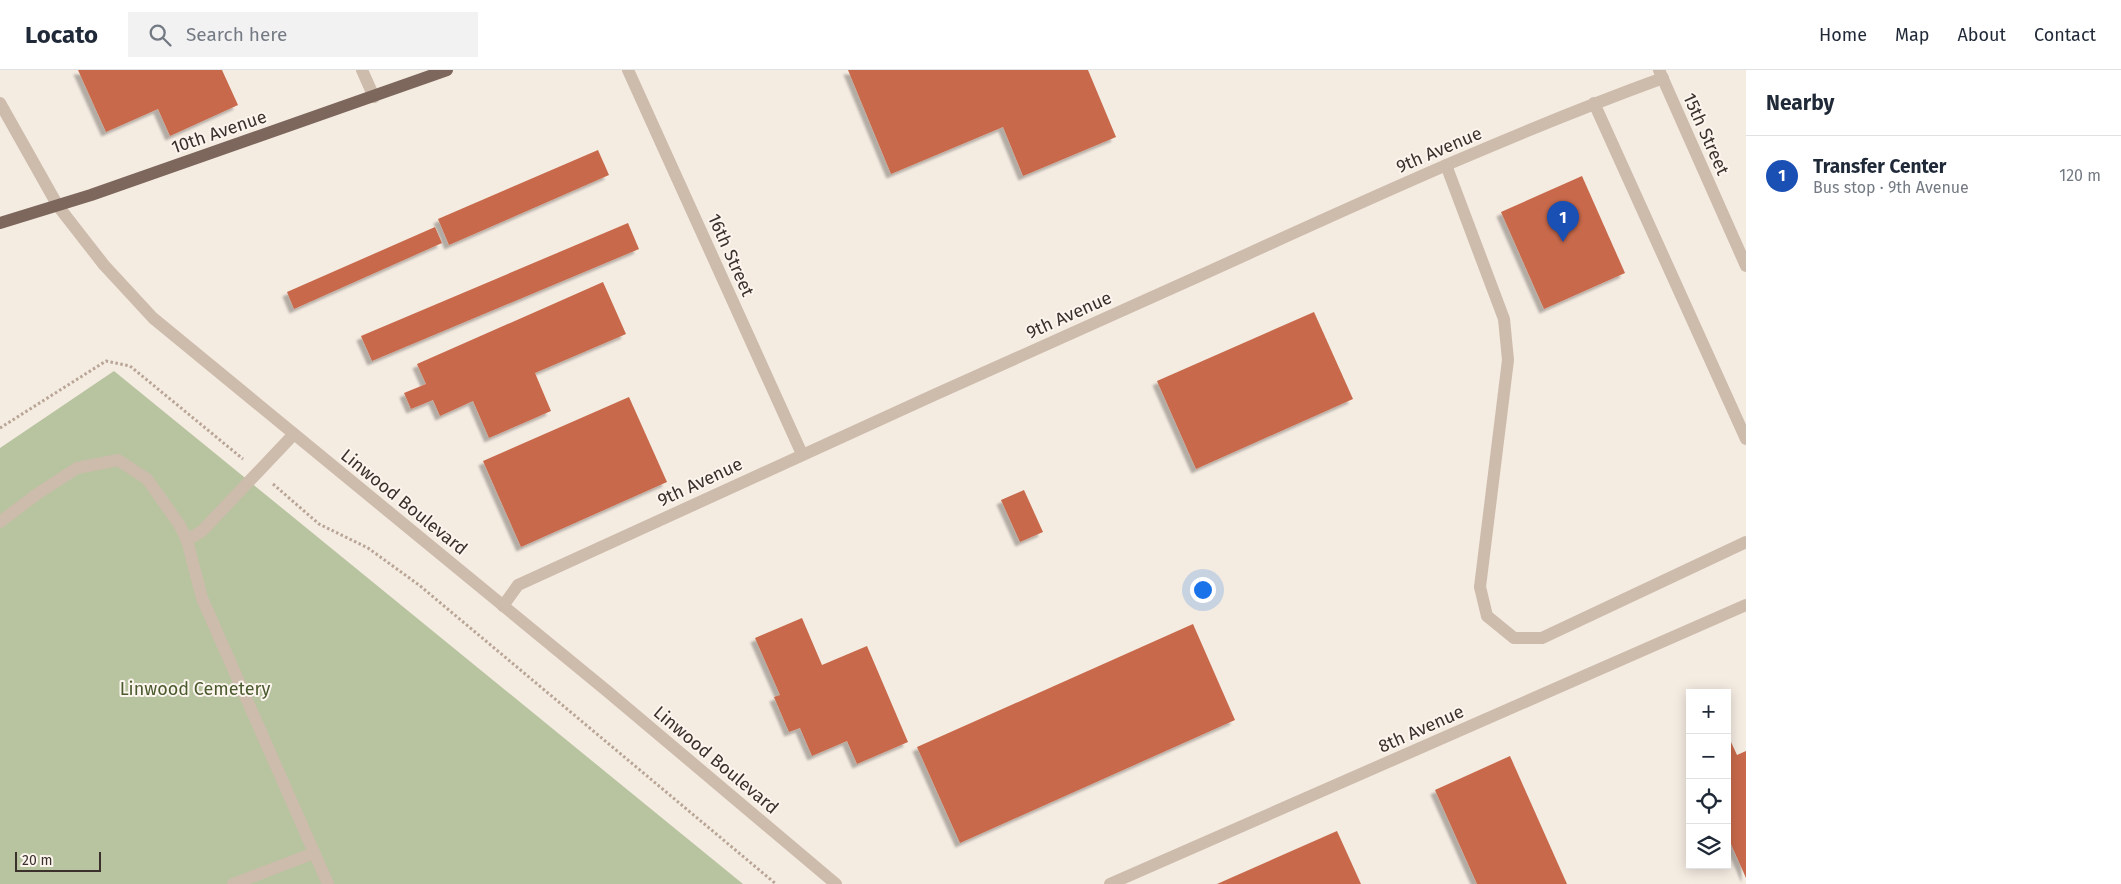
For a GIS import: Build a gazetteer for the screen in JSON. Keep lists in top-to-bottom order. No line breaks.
{"streets":{"main road":["10th Avenue"],"street":["15th Street","9th Avenue","16th Street","Linwood Boulevard","8th Avenue"]},"crossings":[["10th Avenue","Linwood Boulevard"],["15th Street","9th Avenue"],["9th Avenue","16th Street"],["9th Avenue","Linwood Boulevard"]],"parks":["Linwood Cemetery"],"scale_bar":"20 m","page":{"header":"Locato","search":"Search here","nav":["Home","Map","About","Contact"],"heading":"Nearby","list":[{"mark":"1","name":"Transfer Center","note":"Bus stop · 9th Avenue","value":"120 m"}],"pins":"1","map_buttons":["+","−"],"scale":"20 m"}}
